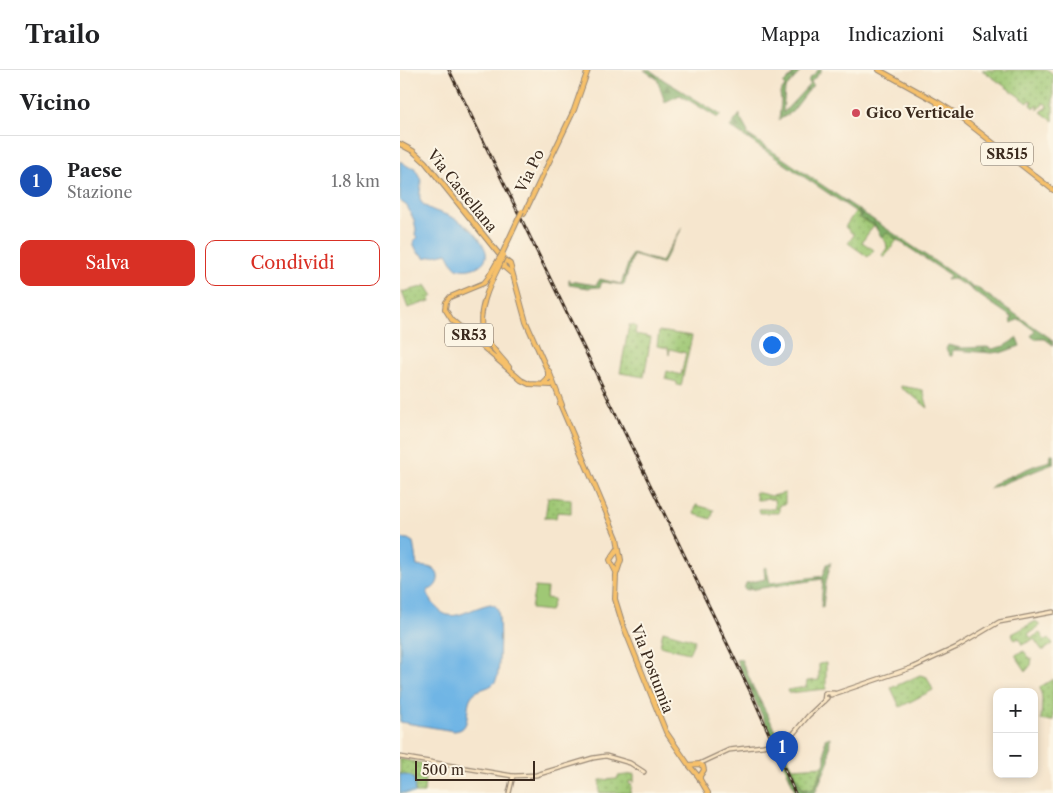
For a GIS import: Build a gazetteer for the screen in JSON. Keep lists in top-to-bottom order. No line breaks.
{"streets":{"main road":["SR515","Via Po","Via Castellana","SR53","Via Postumia"]},"crossings":[["Via Po","Via Castellana"],["Via Po","SR53"]],"places":["Gico Verticale"],"scale_bar":"500 m","page":{"header":"Trailo","nav":["Mappa","Indicazioni","Salvati"],"heading":"Vicino","list":[{"mark":"1","name":"Paese","note":"Stazione","value":"1.8 km"}],"buttons":["Salva","Condividi"],"map_buttons":["+","−"],"pins":"1","scale":"500 m"}}
